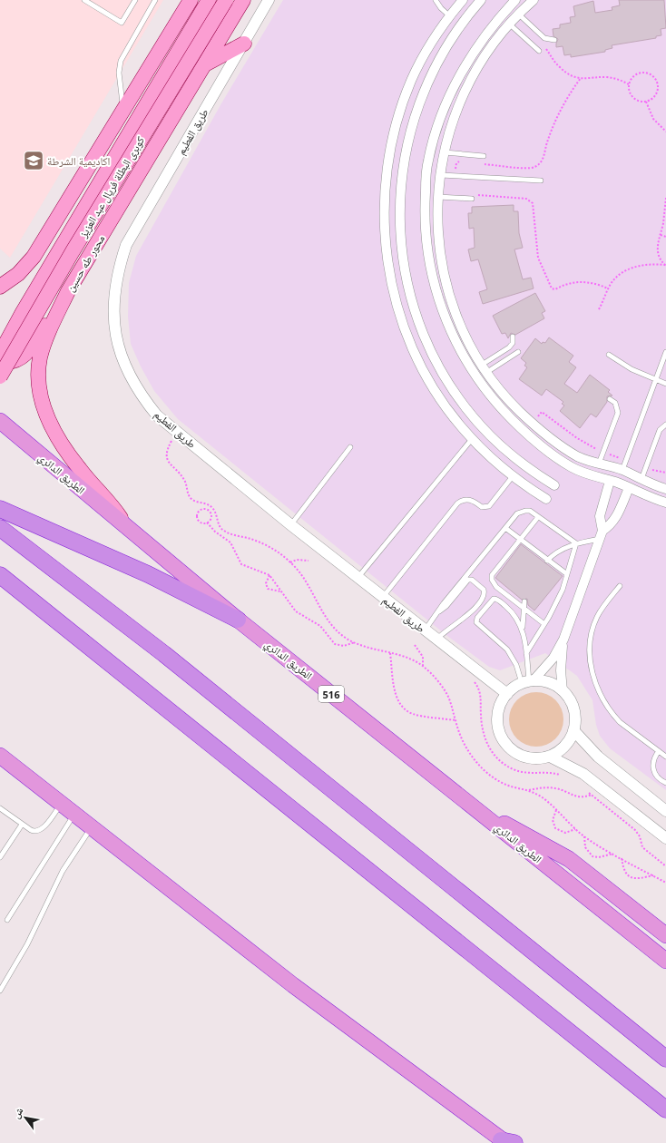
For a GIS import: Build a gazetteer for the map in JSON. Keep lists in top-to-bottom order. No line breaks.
{"streets":{"highway":["الطريق الدائري","516"],"main road":["كوبرى البطلة فريال عبد العزيز","محور طه حسين"],"street":["طريق الفطيم"]},"crossings":[["محور طه حسين","الطريق الدائري"],["الطريق الدائري","516"]],"places":{"school or university":["اكاديمية الشرطة"]},"north":"top left"}
